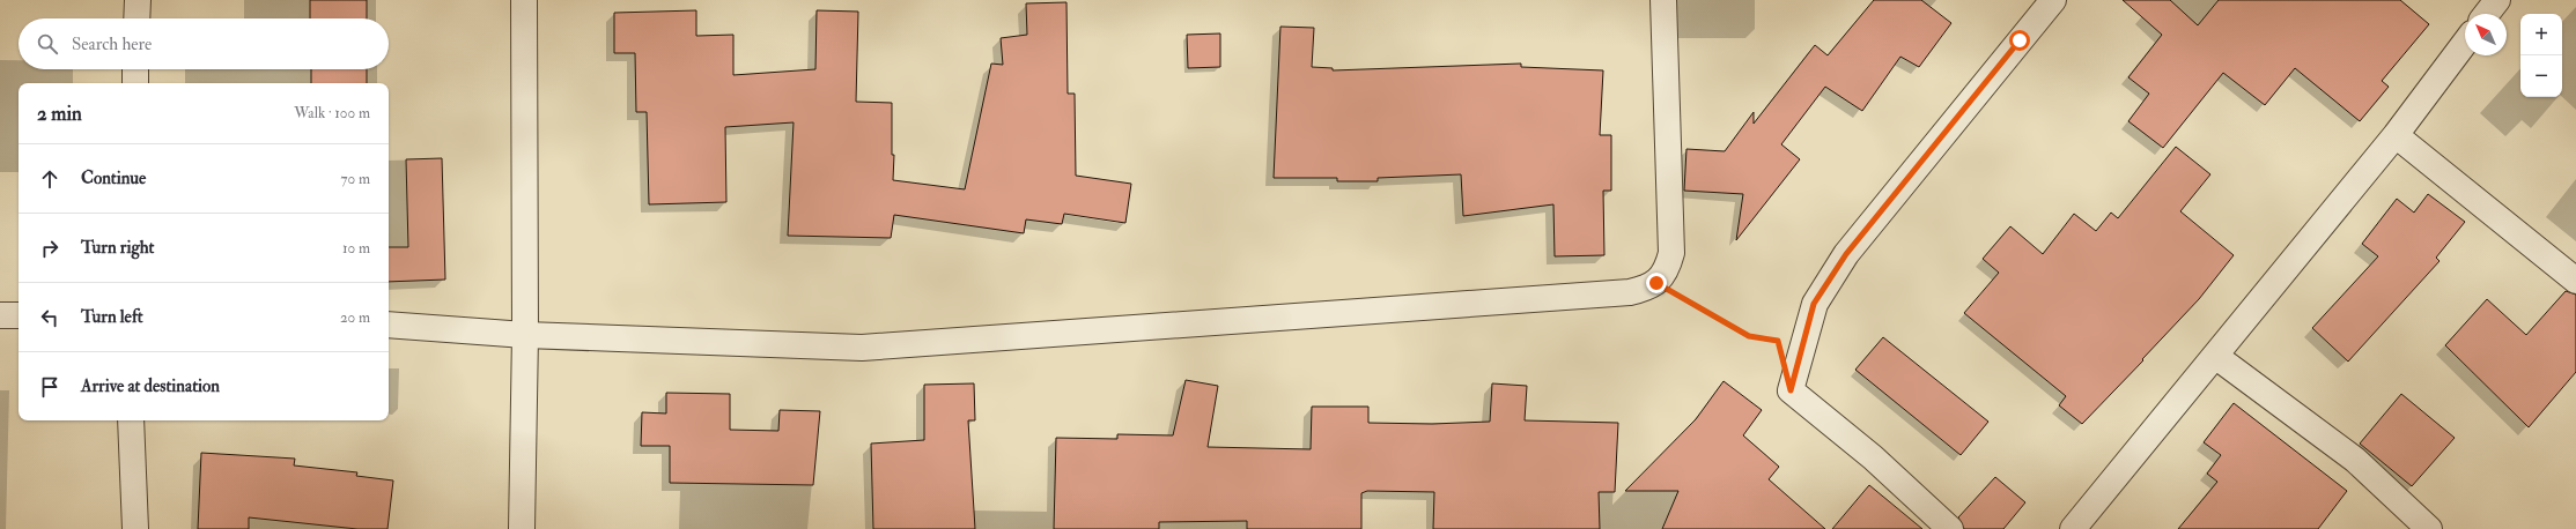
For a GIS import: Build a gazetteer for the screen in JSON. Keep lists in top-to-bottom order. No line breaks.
{"north":"top left","page":{"map_buttons":["+","−"],"search":"Search here","heading":["2 min","Walk · 100 m"],"list":[["Continue","70 m"],["Turn right","10 m"],["Turn left","20 m"],"Arrive at destination"]}}
